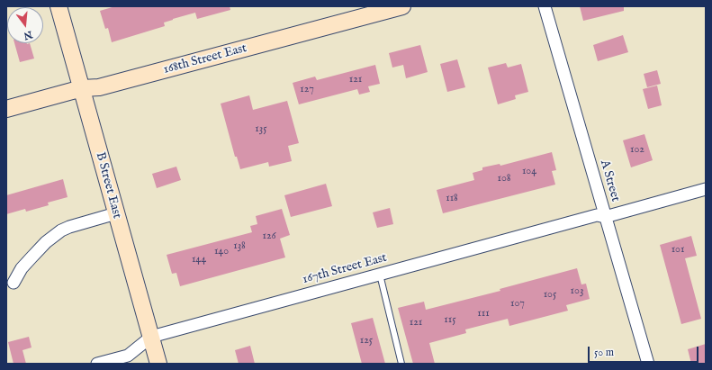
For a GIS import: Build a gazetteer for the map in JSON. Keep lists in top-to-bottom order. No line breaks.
{"streets":{"street":["168th Street East","A Street","B Street East","167th Street East"]},"crossings":[["168th Street East","B Street East"],["A Street","167th Street East"],["B Street East","167th Street East"]],"house_numbers":["121","127","135","102","104","108","118","126","138","101","140","144","103","105","107","111","115","121","125"],"scale_bar":"50 m","north":"bottom"}
